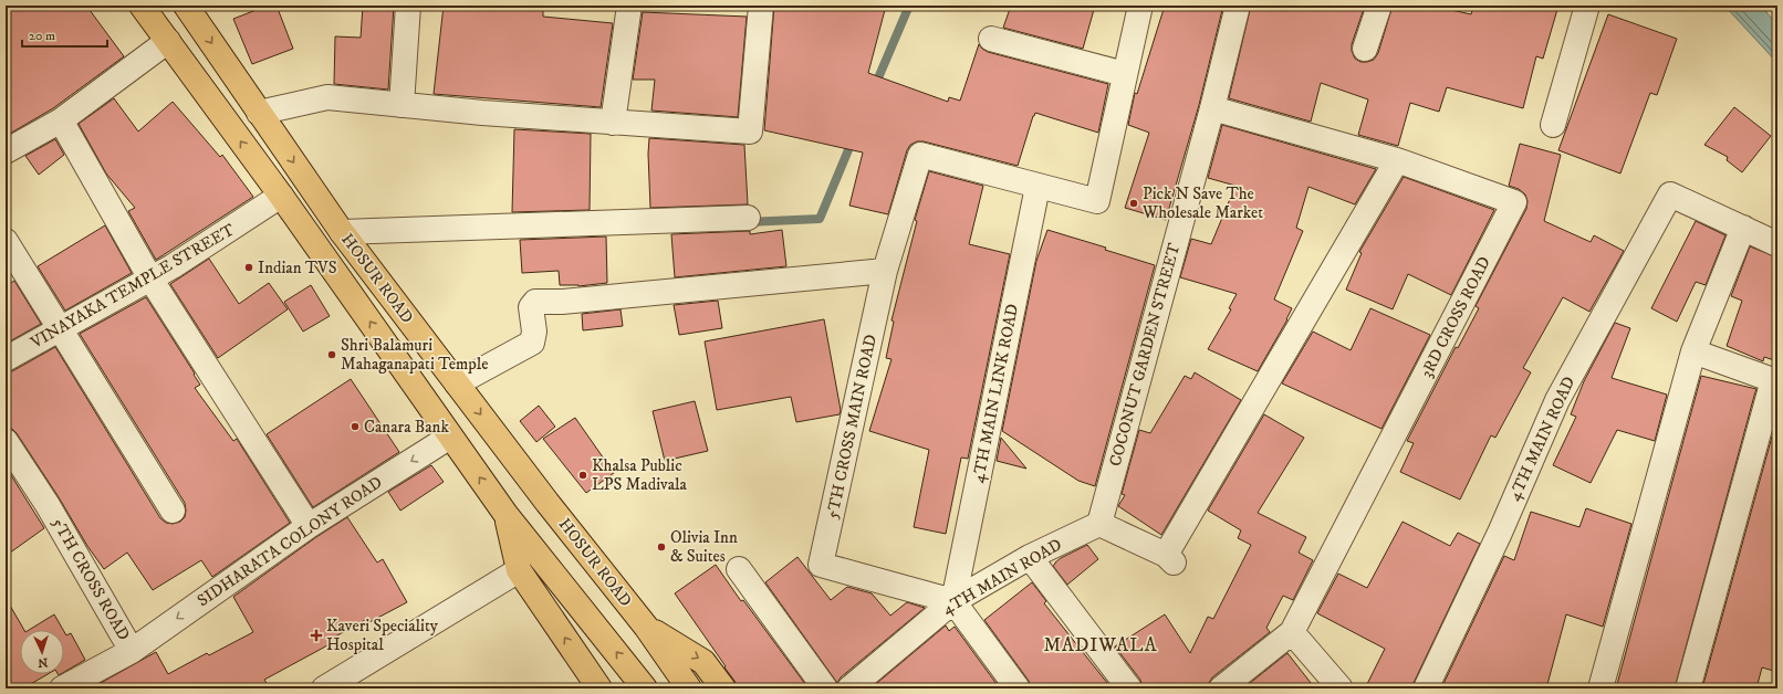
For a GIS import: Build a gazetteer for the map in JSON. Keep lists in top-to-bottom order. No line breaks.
{"streets":{"main road":["HOSUR ROAD"],"street":["VINAYAKA TEMPLE STREET","3RD CROSS ROAD","COCONUT GARDEN STREET","4TH MAIN LINK ROAD","5TH CROSS MAIN ROAD","4TH MAIN ROAD","SIDHARATA COLONY ROAD","5TH CROSS ROAD"]},"crossings":[["HOSUR ROAD","VINAYAKA TEMPLE STREET"],["HOSUR ROAD","SIDHARATA COLONY ROAD"],["3RD CROSS ROAD","COCONUT GARDEN STREET"],["COCONUT GARDEN STREET","4TH MAIN ROAD"],["4TH MAIN LINK ROAD","5TH CROSS MAIN ROAD"],["4TH MAIN LINK ROAD","4TH MAIN ROAD"],["5TH CROSS MAIN ROAD","4TH MAIN ROAD"],["SIDHARATA COLONY ROAD","5TH CROSS ROAD"]],"districts":["MADIWALA"],"places":{"other":["Pick N Save The Wholesale Market","Indian TVS","Shri Balamuri Mahaganapati Temple","Canara Bank","Khalsa Public LPS Madivala","Olivia Inn & Suites"],"health":["Kaveri Speciality Hospital"]},"scale_bar":"20 m","north":"bottom"}
